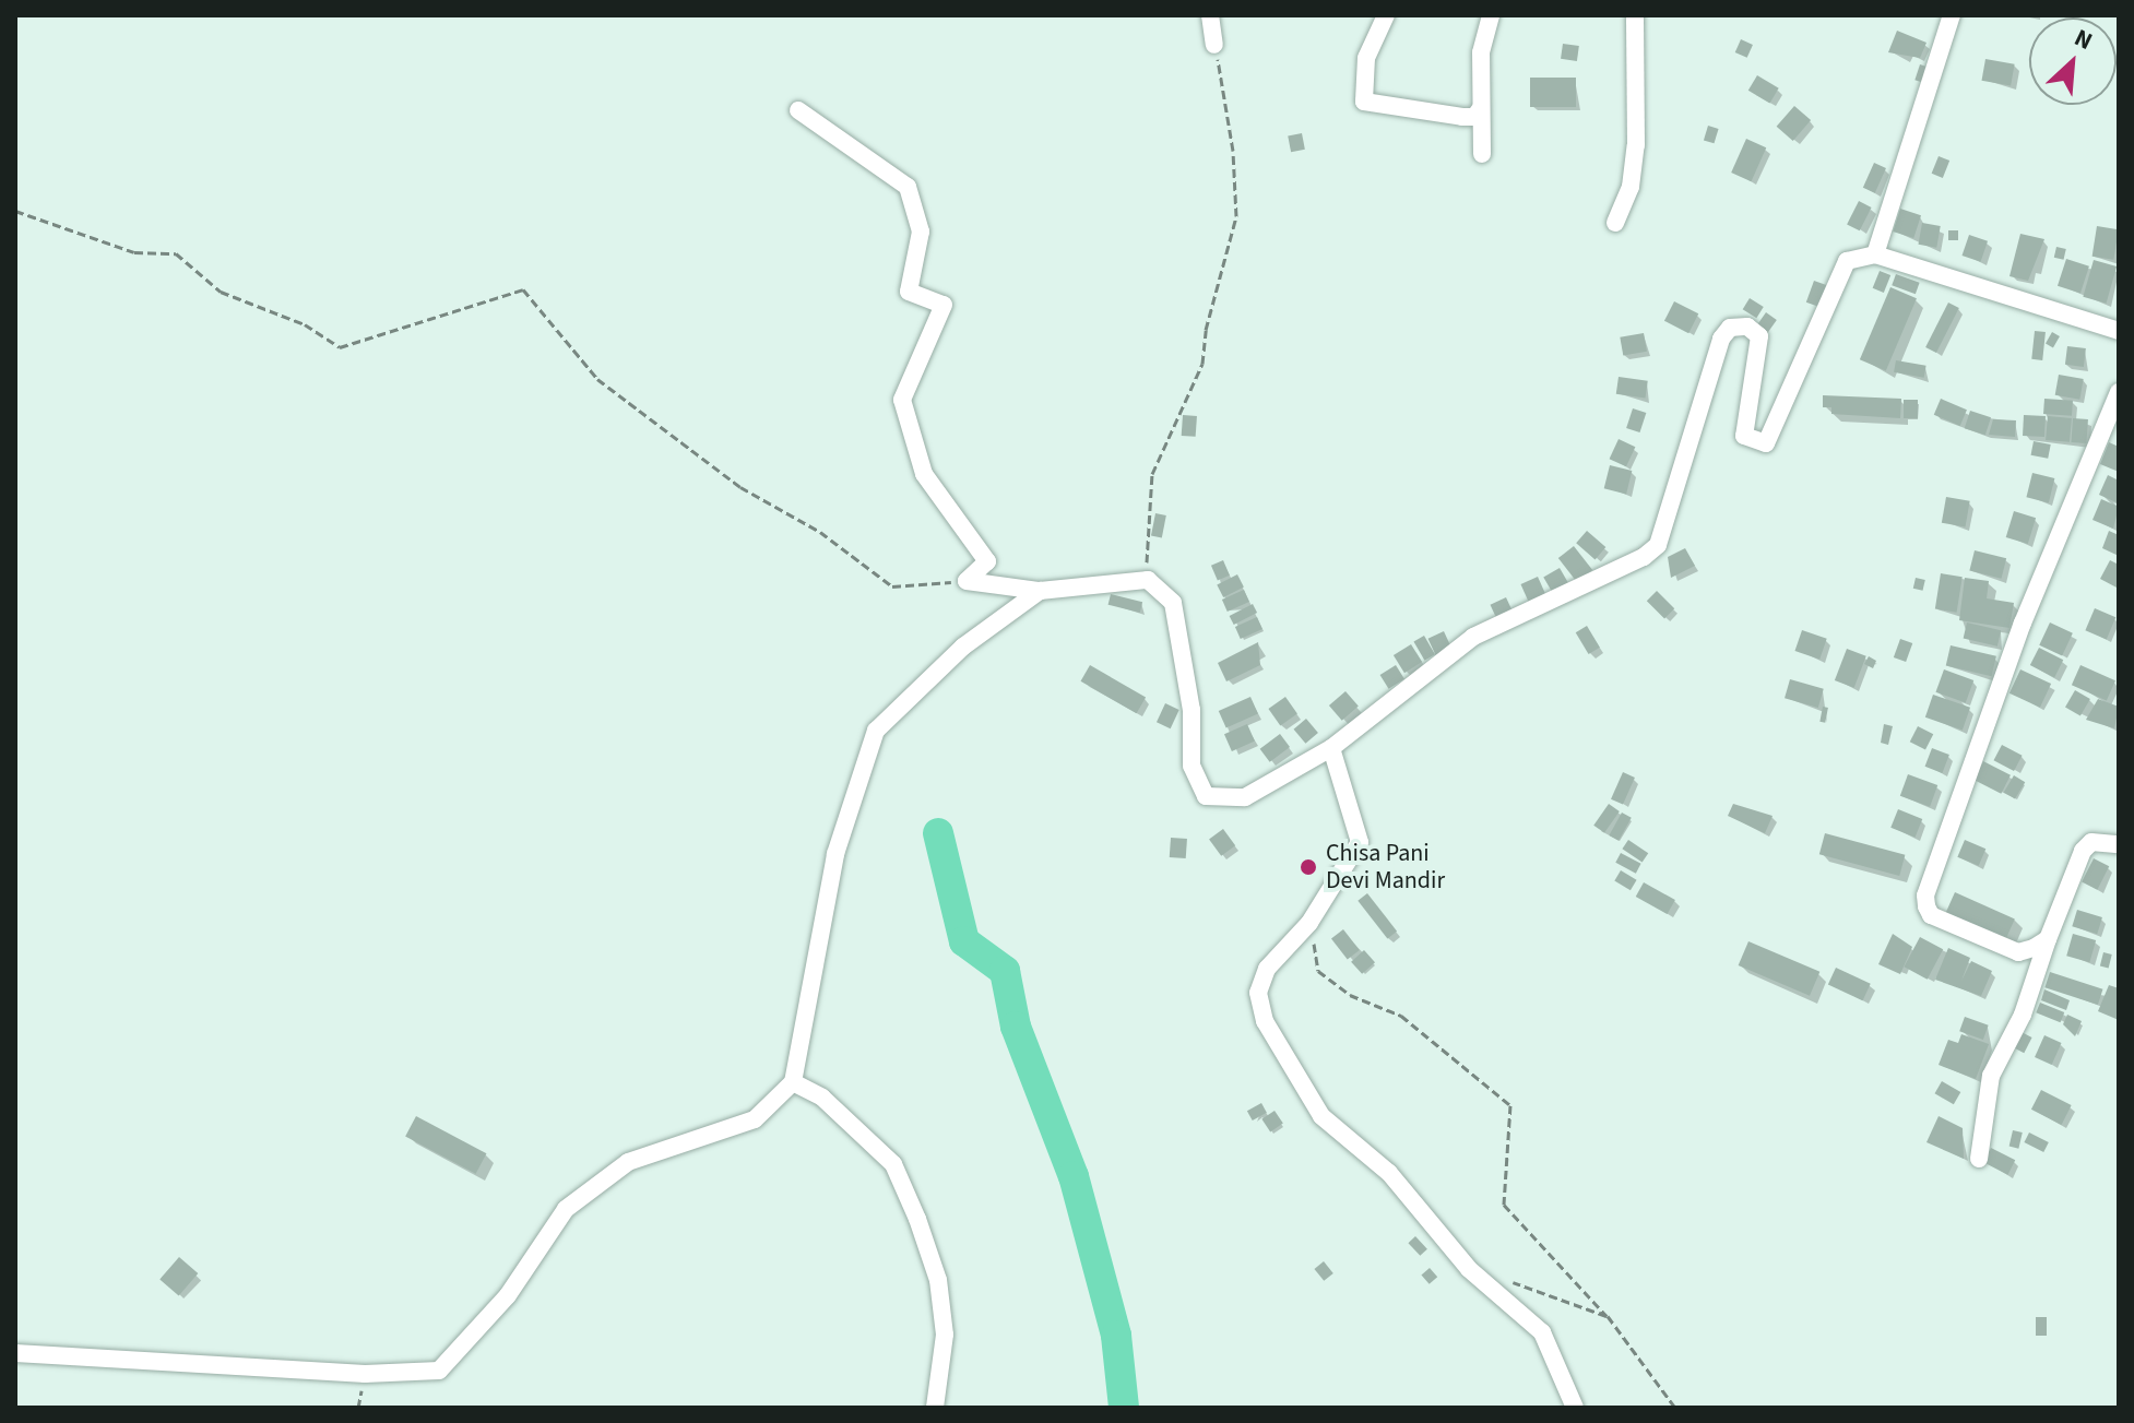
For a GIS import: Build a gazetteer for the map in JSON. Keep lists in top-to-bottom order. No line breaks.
{"places":["Chisa Pani Devi Mandir"],"north":"top right"}
